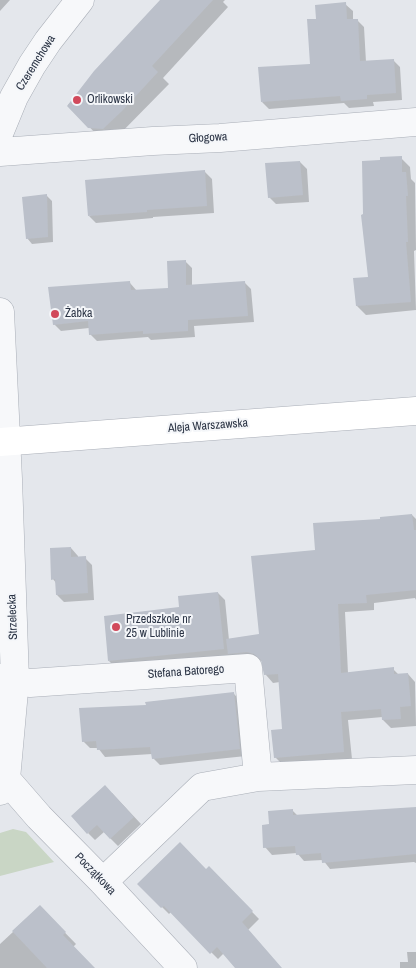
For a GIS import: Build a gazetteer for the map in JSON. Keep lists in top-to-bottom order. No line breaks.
{"streets":{"street":["Czeremchowa","Głogowa","Aleja Warszawska","Strzelecka","Stefana Batorego","Początkowa"]},"crossings":[["Aleja Warszawska","Strzelecka"],["Strzelecka","Stefana Batorego"],["Strzelecka","Początkowa"]],"places":["Orlikowski","Żabka","Przedszkole nr 25 w Lublinie"]}
